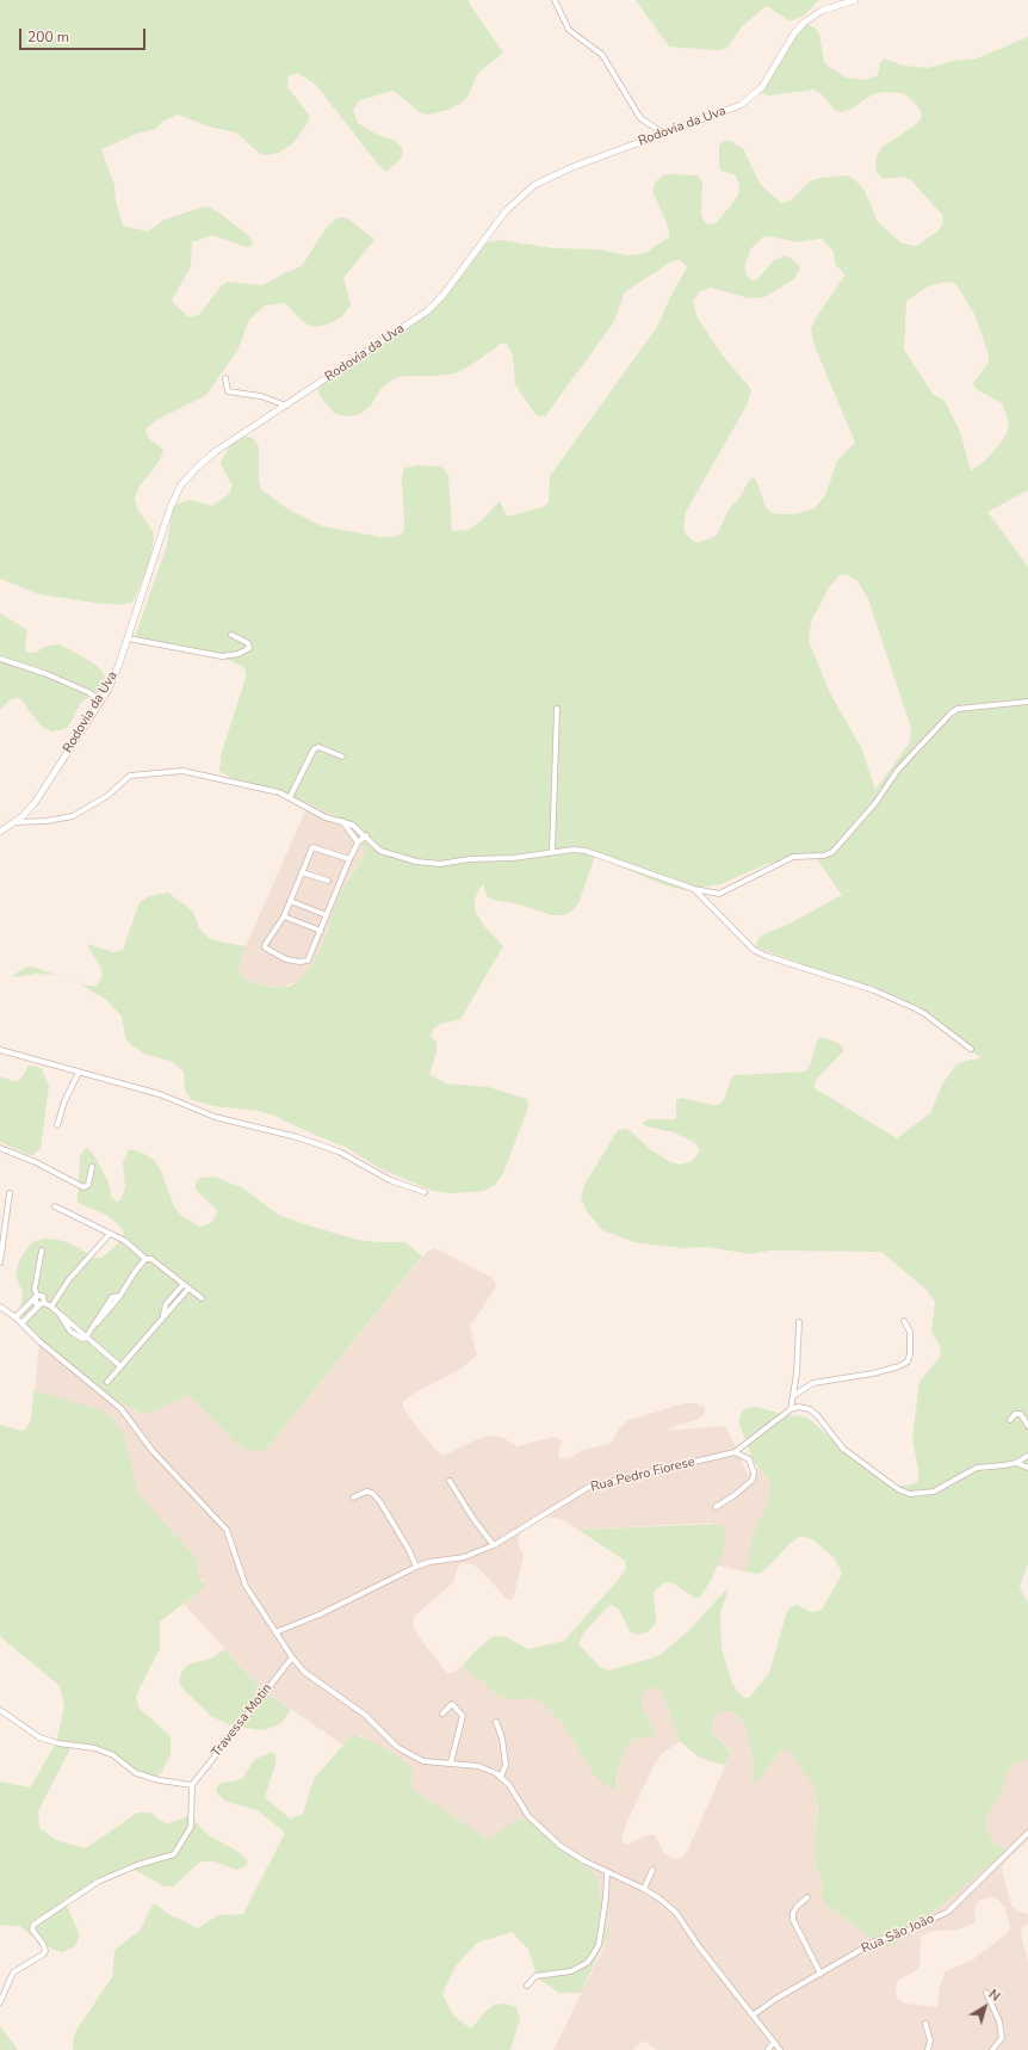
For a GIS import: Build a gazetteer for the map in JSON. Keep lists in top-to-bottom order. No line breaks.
{"streets":{"street":["Rodovia da Uva","Rua Pedro Fiorese","Travessa Motin","Rua São João"]},"scale_bar":"200 m","north":"top right"}
